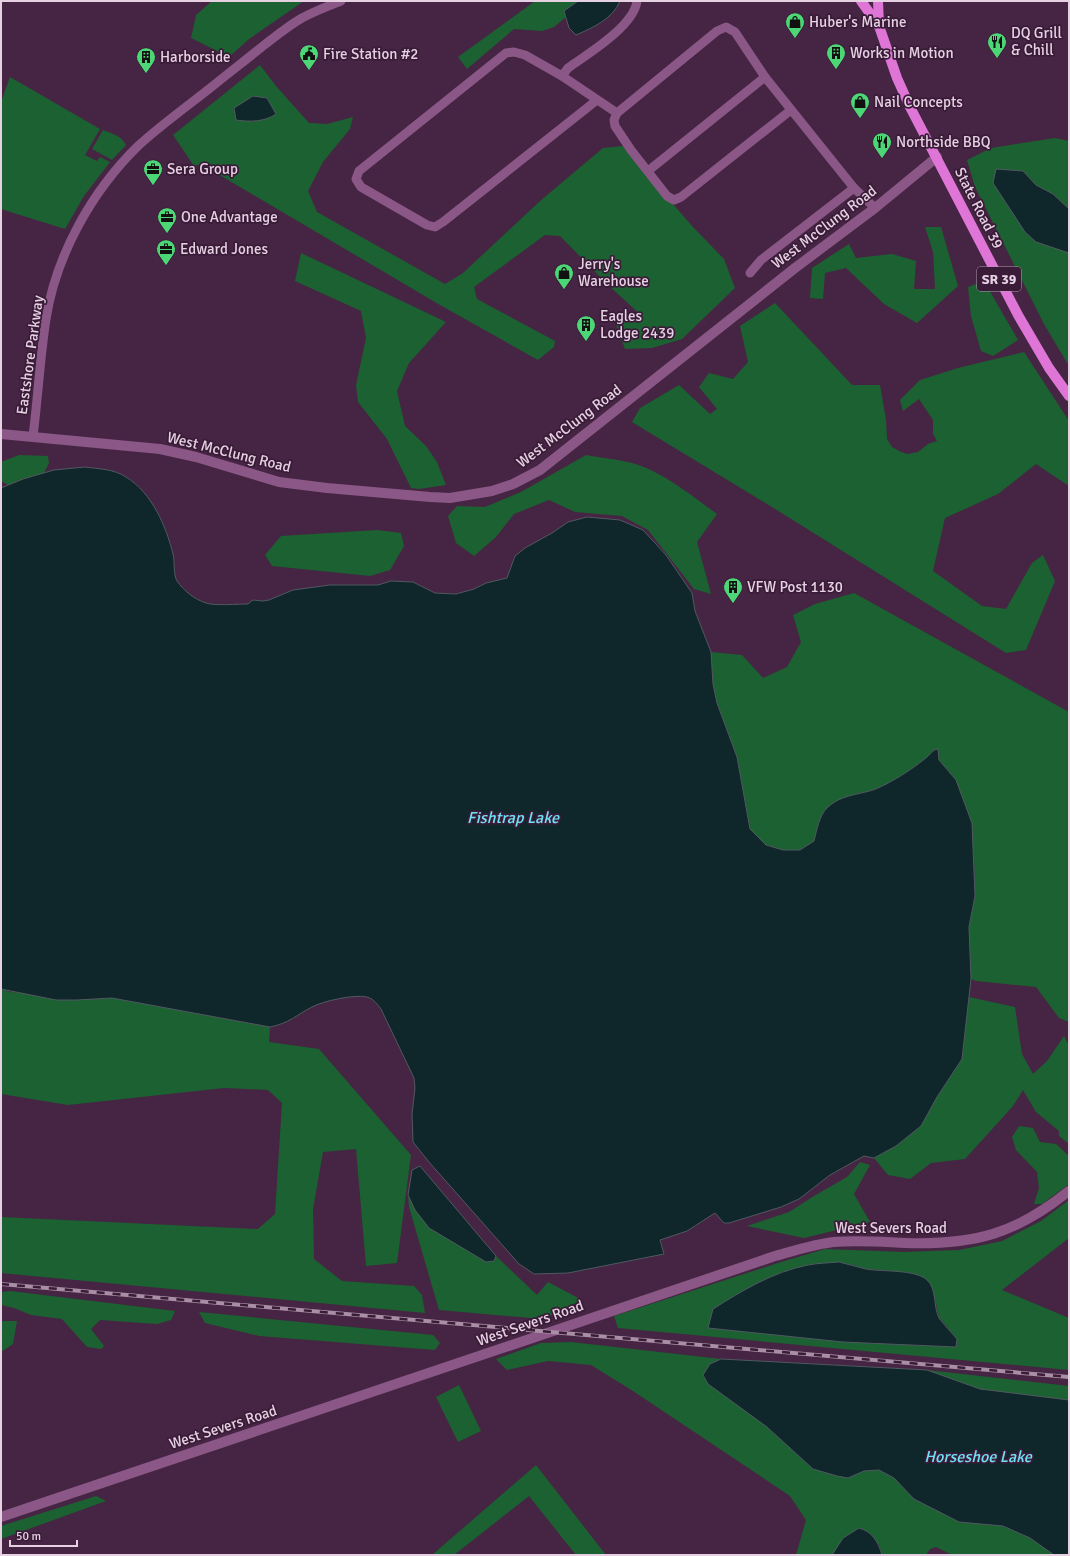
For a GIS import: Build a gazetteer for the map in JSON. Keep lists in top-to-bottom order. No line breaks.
{"streets":{"main road":["State Road 39","SR 39"],"street":["West McClung Road","Eastshore Parkway","West Severs Road"]},"crossings":[["State Road 39","West McClung Road"],["West McClung Road","Eastshore Parkway"]],"water":["Fishtrap Lake","Horseshoe Lake"],"places":{"shop":["Huber's Marine","Nail Concepts","Jerry's Warehouse"],"restaurant":["DQ Grill & Chill","Northside BBQ"],"building":["Works in Motion","Harborside","Eagles Lodge 2439","VFW Post 1130"],"public building":["Fire Station #2"],"office":["Sera Group","One Advantage","Edward Jones"]},"scale_bar":"50 m"}
